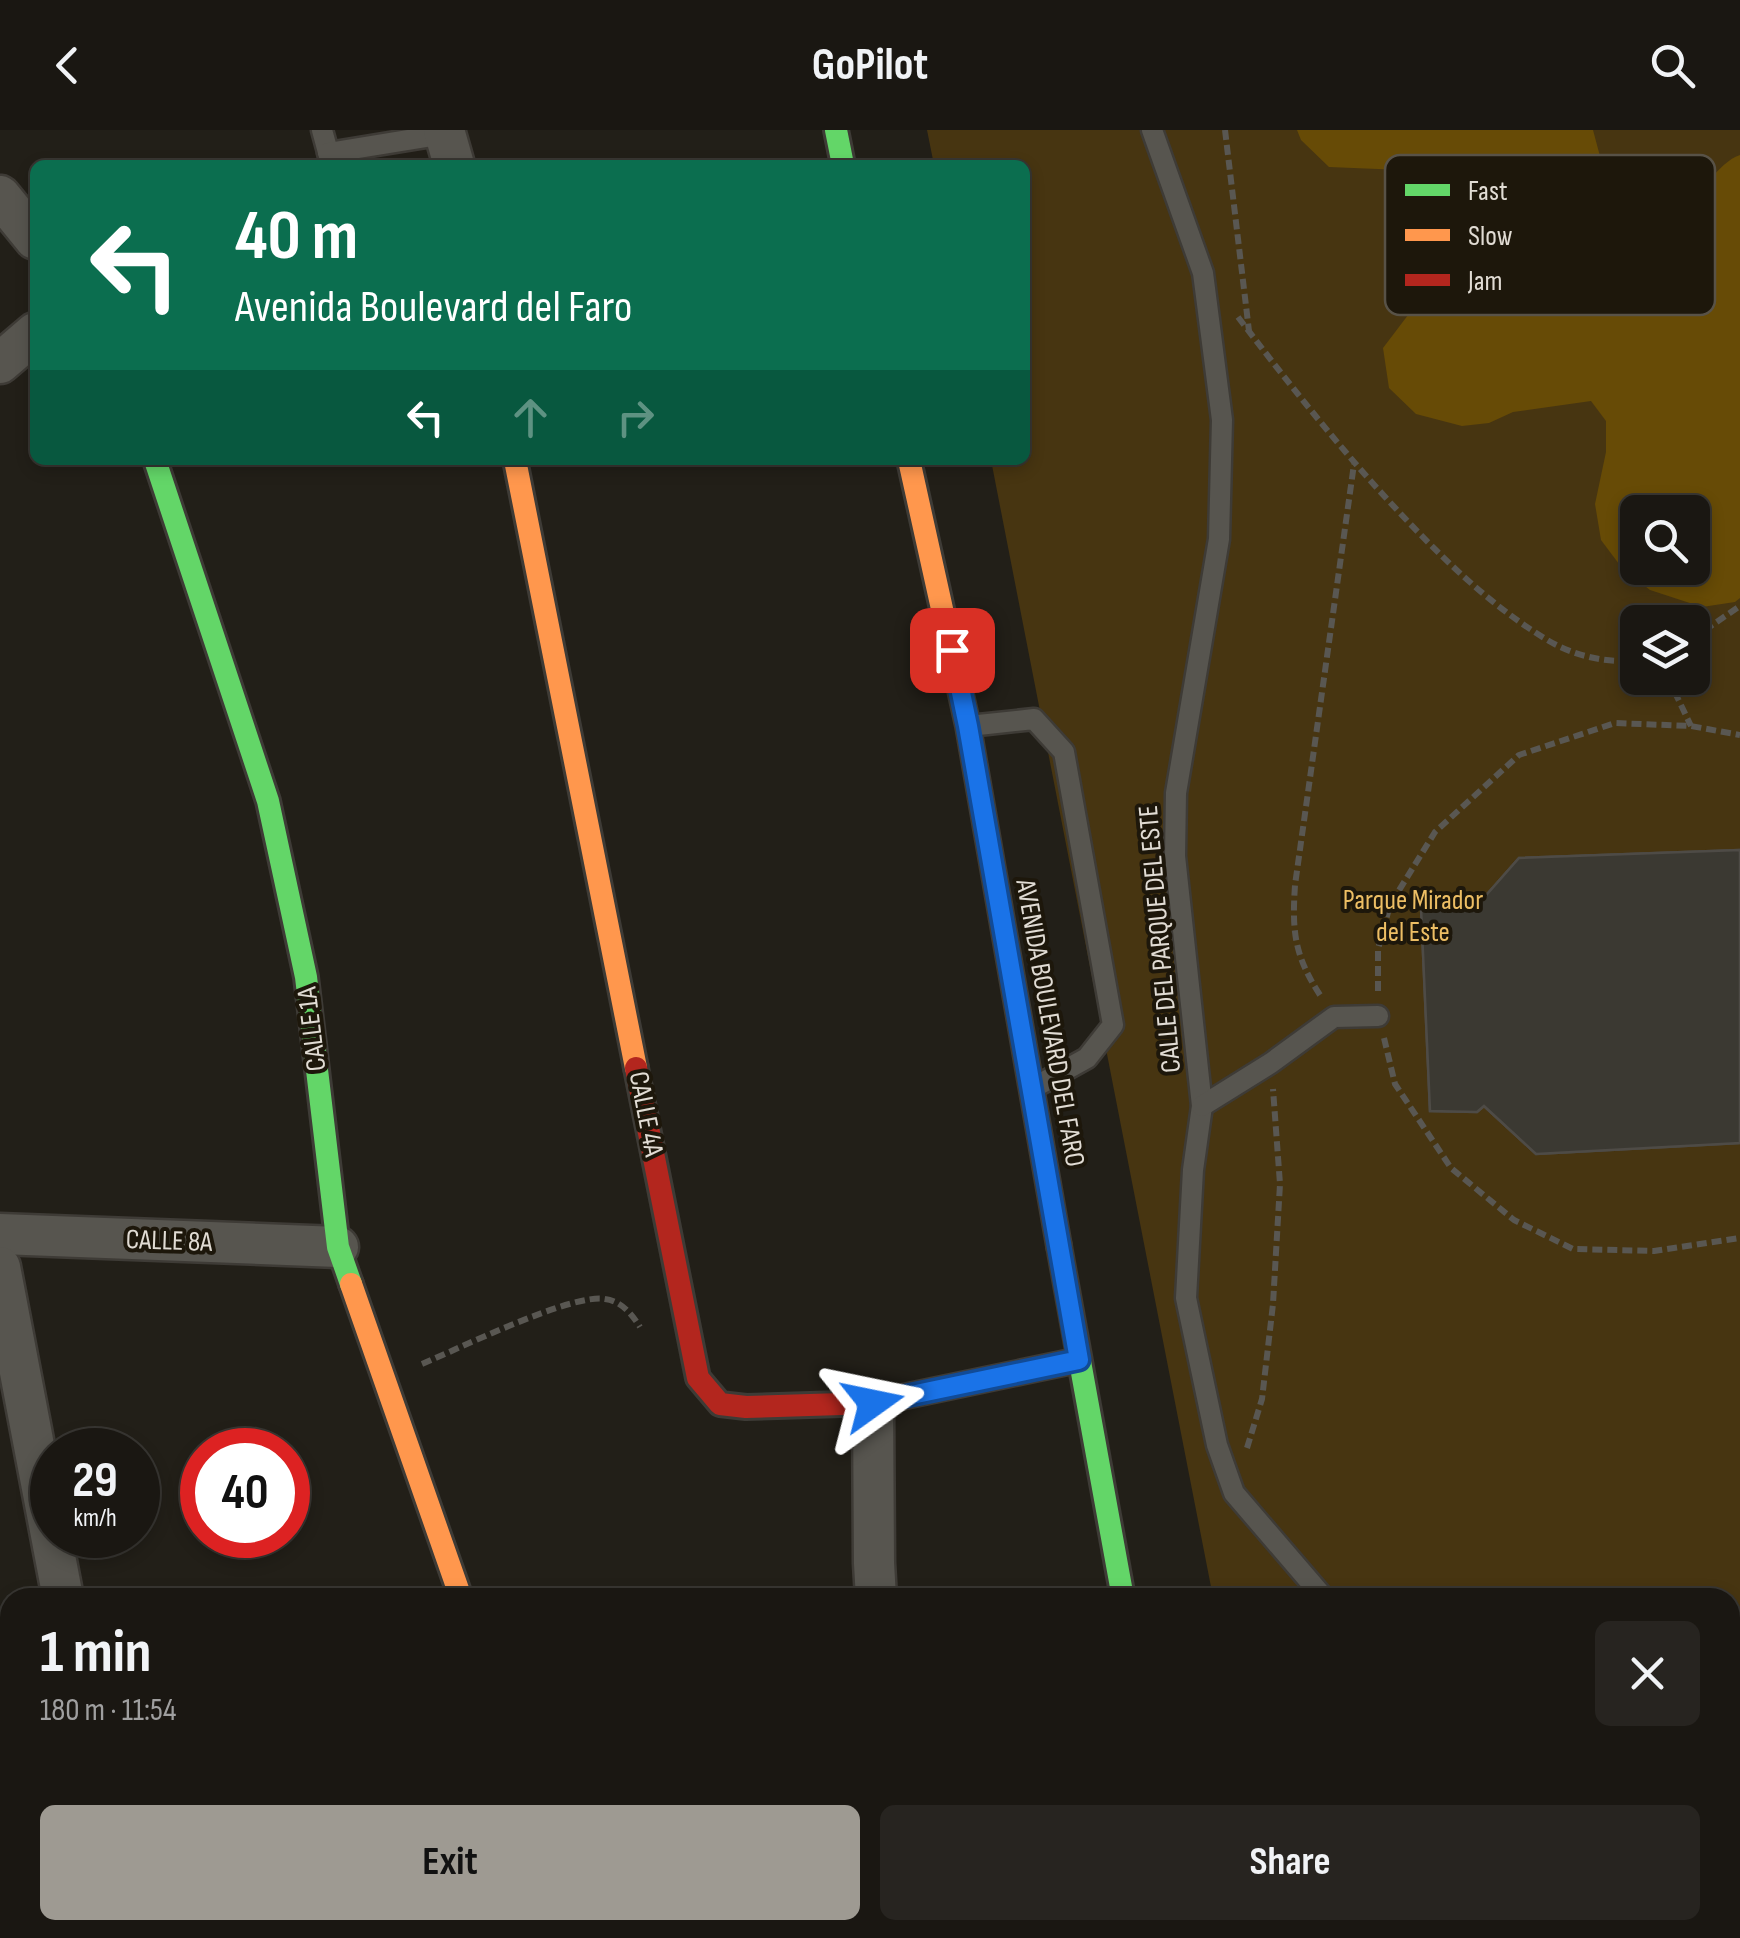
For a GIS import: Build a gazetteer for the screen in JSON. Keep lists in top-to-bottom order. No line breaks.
{"streets":{"street":["AVENIDA BOULEVARD DEL FARO","CALLE 1A","CALLE 4A","CALLE 8A"],"lane":["CALLE DEL PARQUE DEL ESTE"]},"crossings":[["AVENIDA BOULEVARD DEL FARO","CALLE 4A"],["CALLE 1A","CALLE 8A"]],"parks":["Parque Mirador del Este"],"legend":["Fast","Slow","Jam"],"page":{"header":"GoPilot","turn":["40 m","Avenida Boulevard del Faro"],"speed":"29 km/h","limit":"40","heading":["1 min","180 m · 11:54"],"buttons":["Exit","Share"]}}
